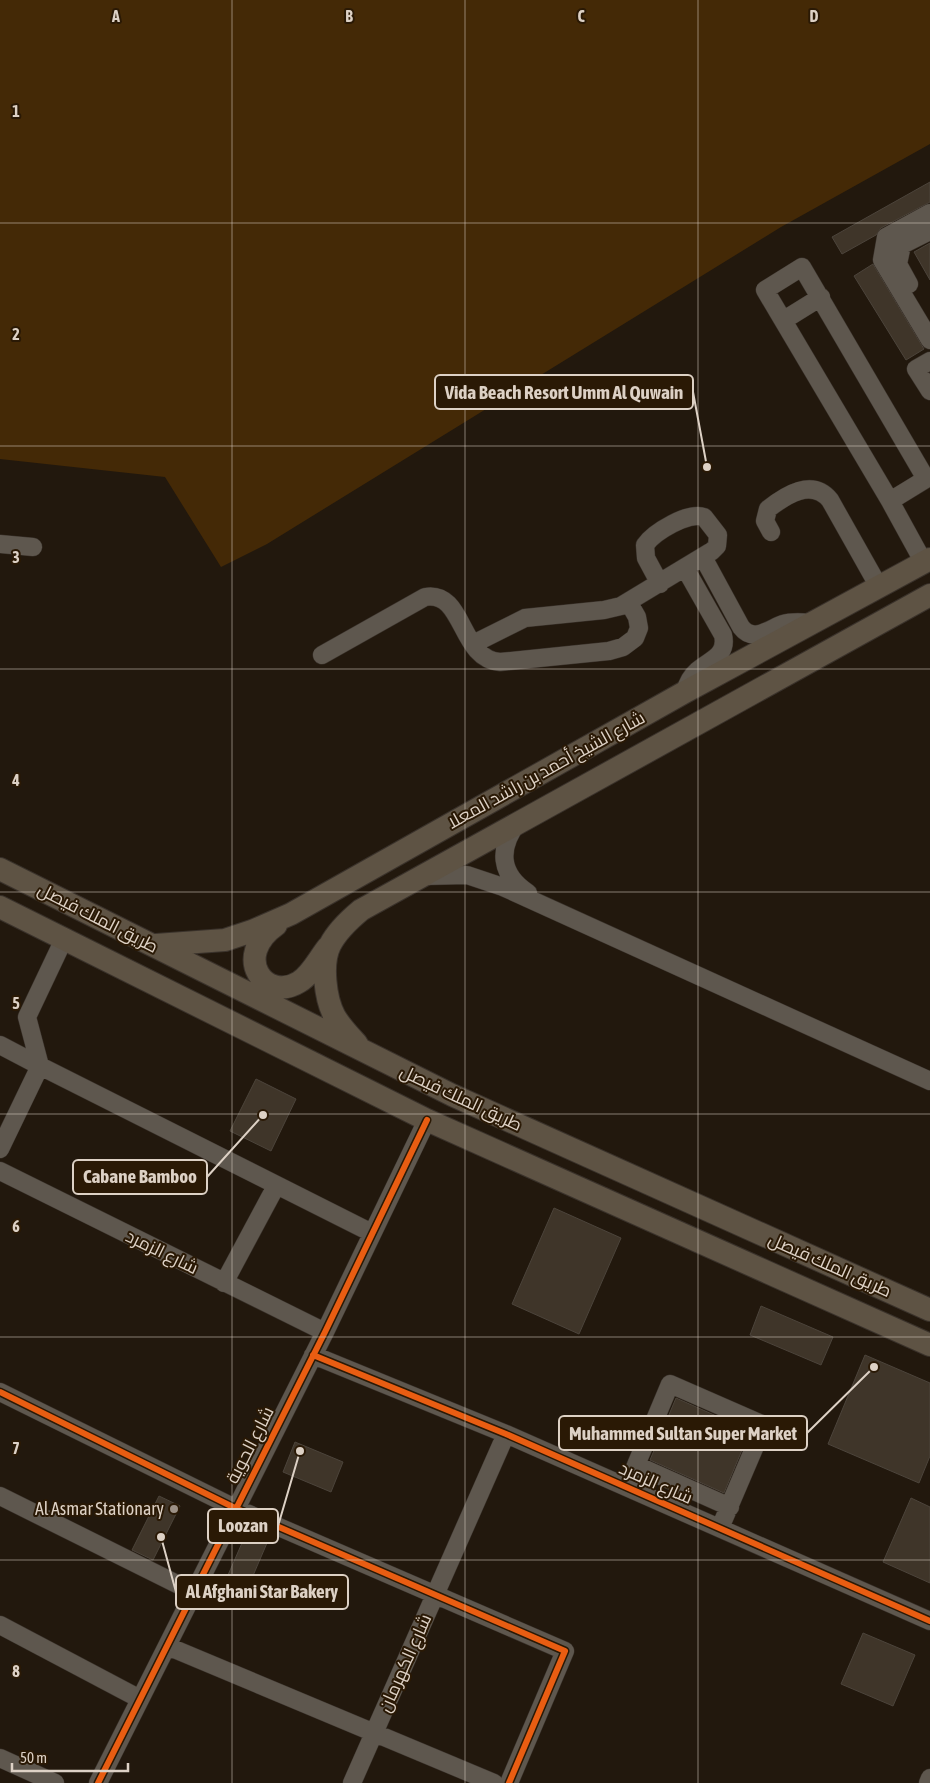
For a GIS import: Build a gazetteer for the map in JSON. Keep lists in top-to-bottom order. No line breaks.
{"streets":{"main road":["شارع الشيخ أحمد بن راشد المعلا","طريق الملك فيصل"],"street":["شارع الزمرد","شارع الحوية","شارع الكهرمان"]},"crossings":[["شارع الشيخ أحمد بن راشد المعلا","طريق الملك فيصل"],["طريق الملك فيصل","شارع الحوية"],["شارع الزمرد","شارع الحوية"],["شارع الزمرد","شارع الكهرمان"]],"places":["Vida Beach Resort Umm Al Quwain","Cabane Bamboo","Muhammed Sultan Super Market","Loozan","Al Asmar Stationary","Al Afghani Star Bakery"],"scale_bar":"50 m","grid":{"columns":["A","B","C","D"],"rows":["1","2","3","4","5","6","7","8"]}}
